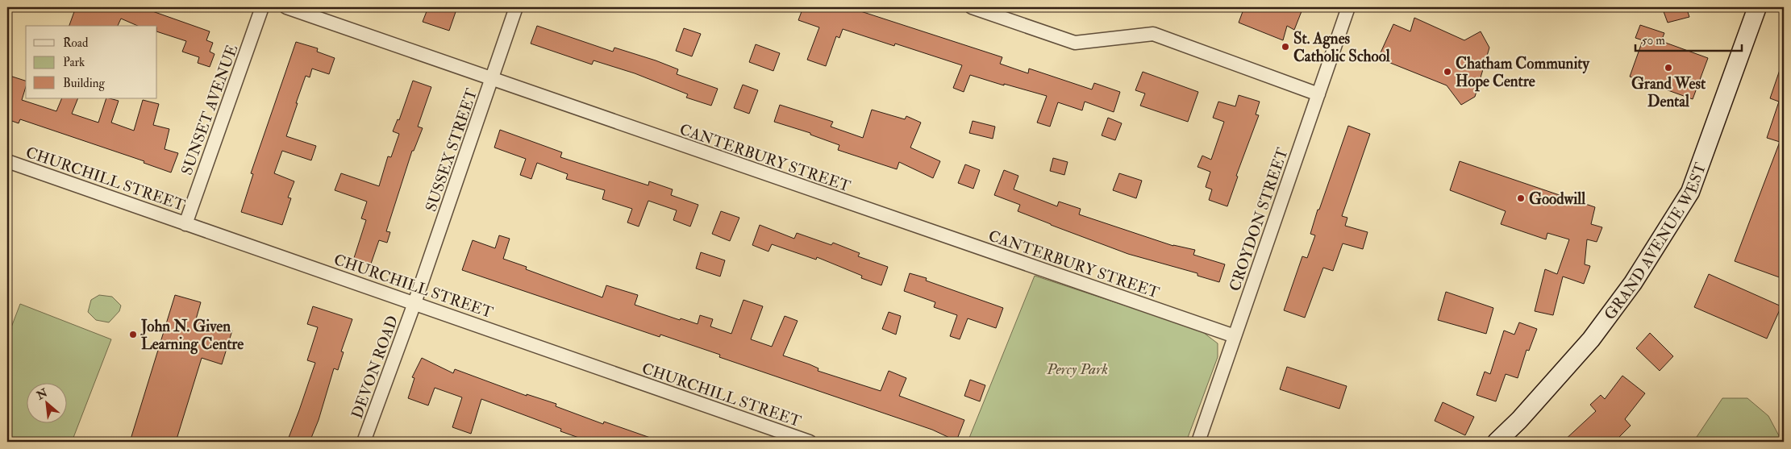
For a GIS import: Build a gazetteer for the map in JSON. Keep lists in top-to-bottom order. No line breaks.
{"streets":{"main road":["GRAND AVENUE WEST"],"street":["SUNSET AVENUE","SUSSEX STREET","CANTERBURY STREET","CHURCHILL STREET","CROYDON STREET","DEVON ROAD"]},"crossings":[["SUNSET AVENUE","CHURCHILL STREET"],["SUSSEX STREET","CANTERBURY STREET"],["SUSSEX STREET","CHURCHILL STREET"],["SUSSEX STREET","DEVON ROAD"],["CANTERBURY STREET","CROYDON STREET"],["CHURCHILL STREET","DEVON ROAD"]],"parks":["Percy Park"],"places":["St. Agnes Catholic School","Grand West Dental","Chatham Community Hope Centre","Goodwill","John N. Given Learning Centre"],"legend":["Road","Park","Building"],"scale_bar":"50 m","north":"top left"}
